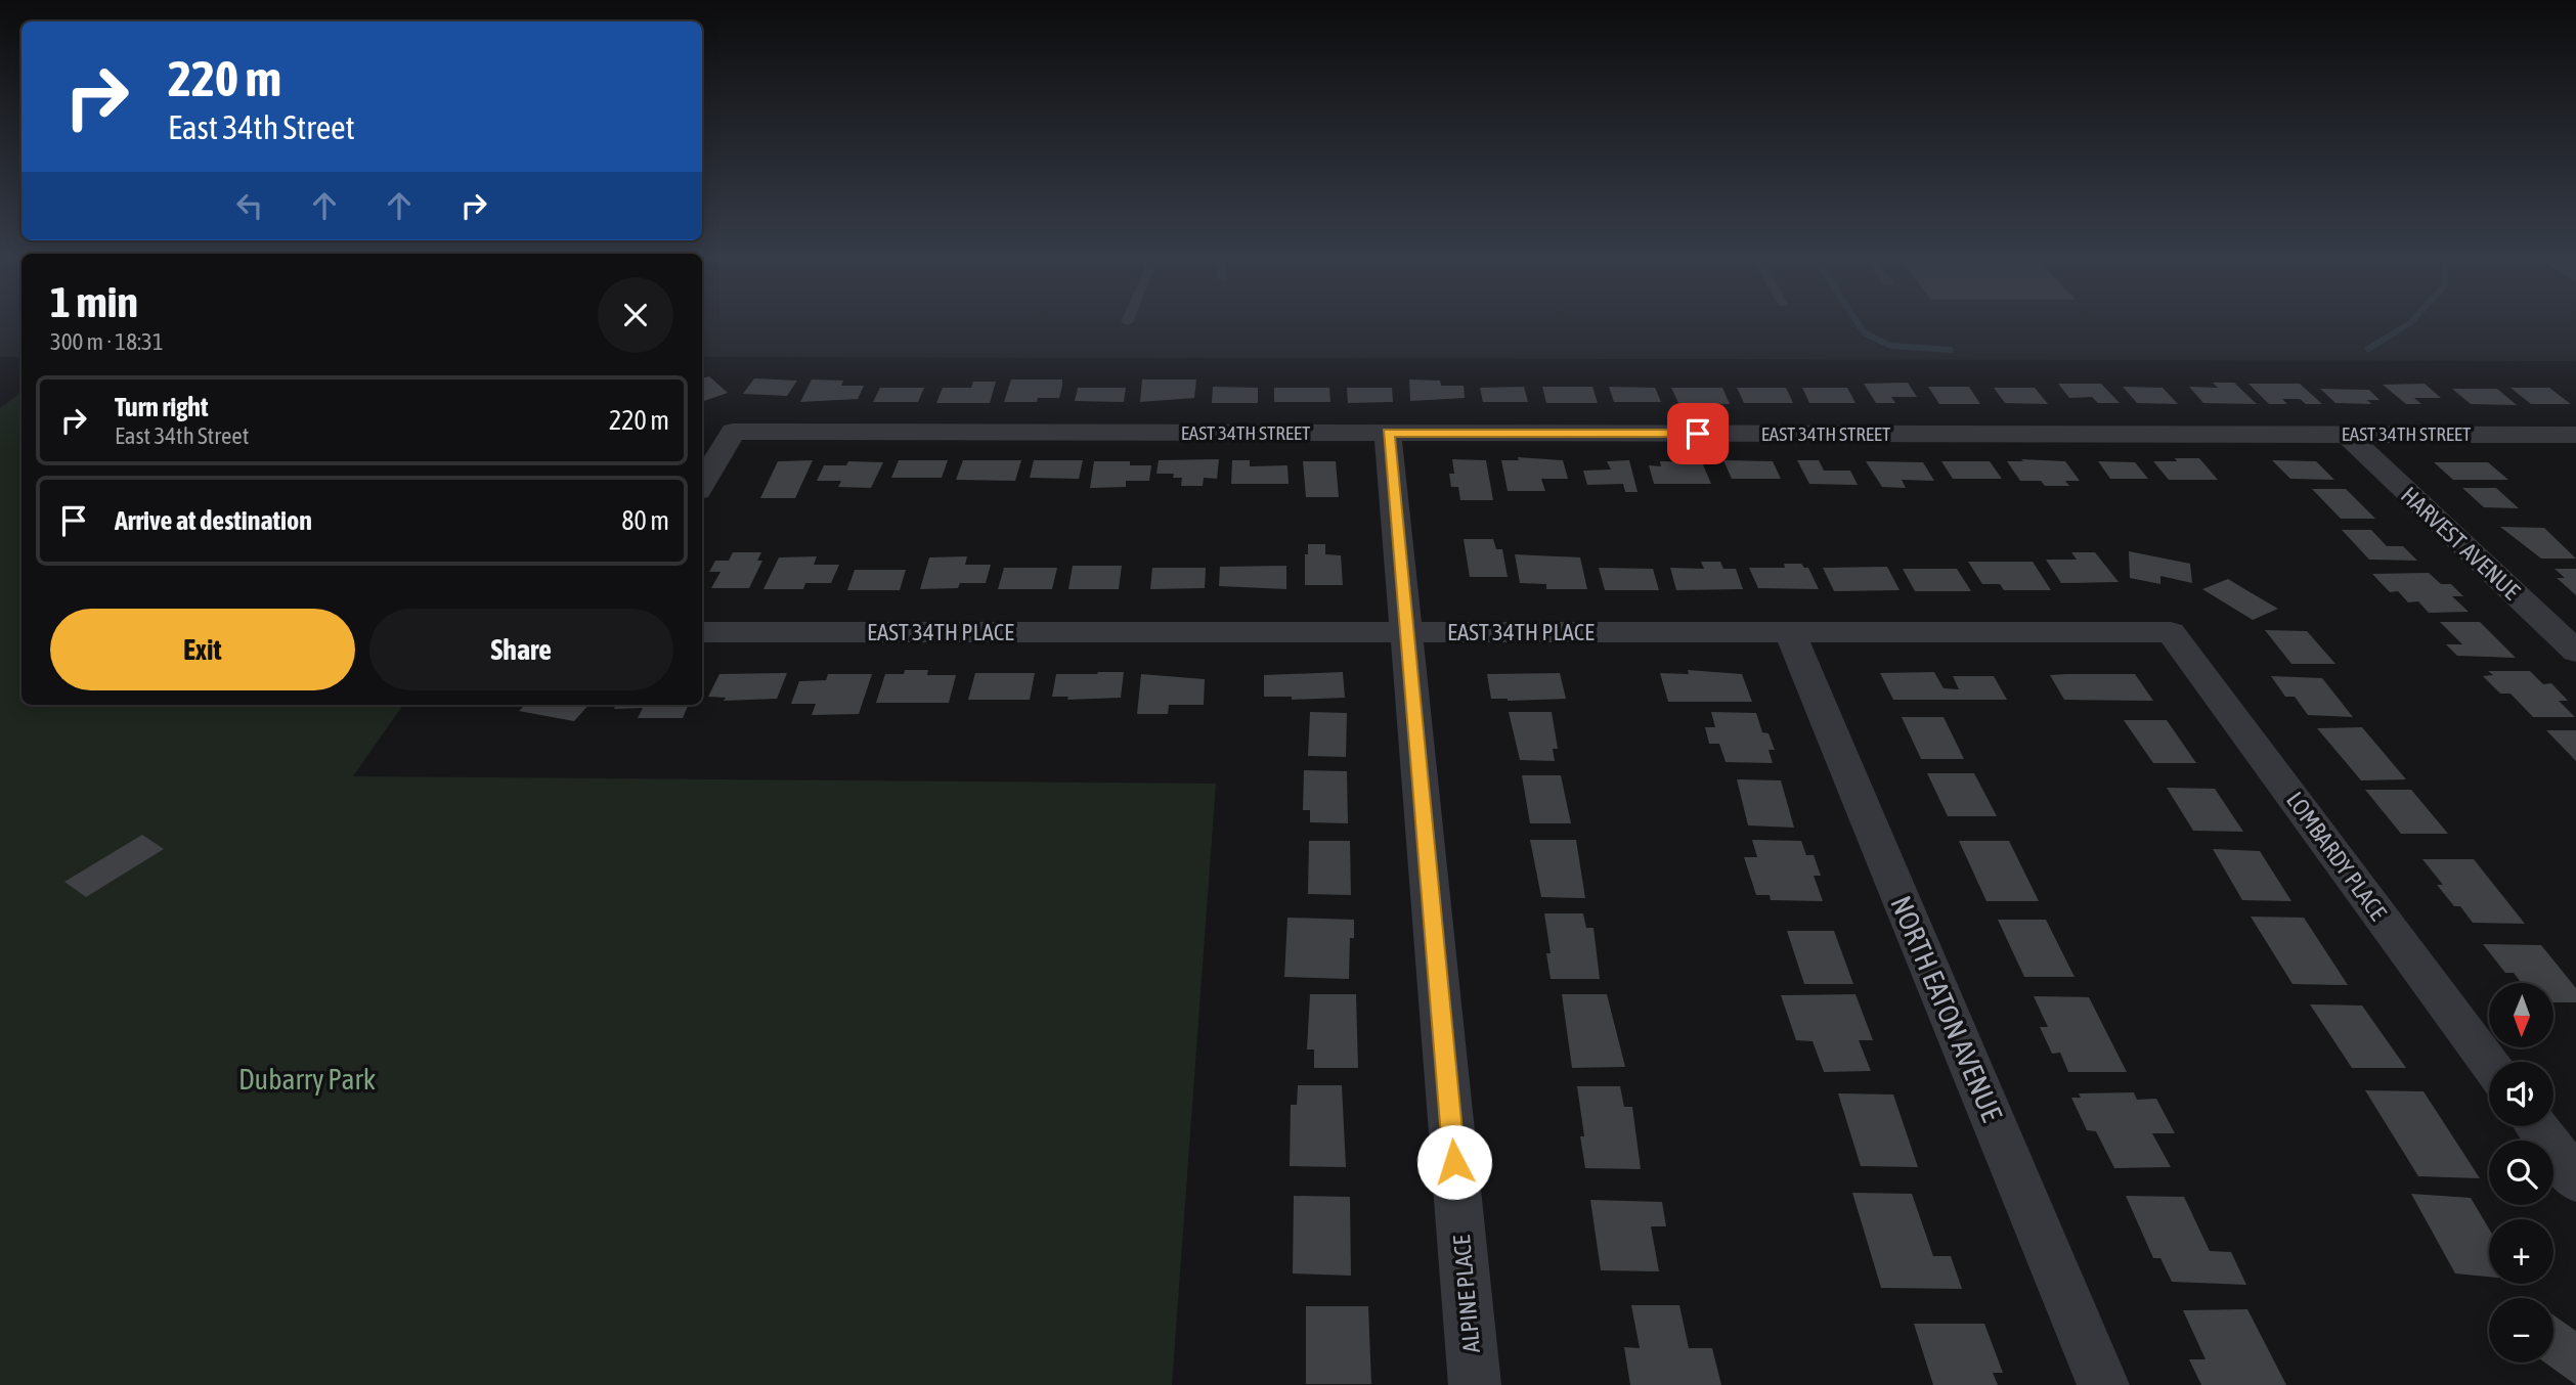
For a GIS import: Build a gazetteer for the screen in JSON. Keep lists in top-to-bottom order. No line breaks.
{"streets":{"street":["EAST 34TH STREET","HARVEST AVENUE","EAST 34TH PLACE","LOMBARDY PLACE","NORTH EATON AVENUE","ALPINE PLACE"]},"crossings":[["EAST 34TH STREET","HARVEST AVENUE"],["EAST 34TH STREET","ALPINE PLACE"],["EAST 34TH PLACE","LOMBARDY PLACE"],["EAST 34TH PLACE","NORTH EATON AVENUE"],["EAST 34TH PLACE","ALPINE PLACE"]],"parks":["Dubarry Park"],"north":"bottom","page":{"turn":["220 m","East 34th Street"],"heading":["1 min","300 m · 18:31"],"list":[{"name":"Turn right","note":"East 34th Street","value":"220 m"},{"name":"Arrive at destination","value":"80 m"}],"buttons":["Exit","Share"],"map_buttons":["+","−"]}}
